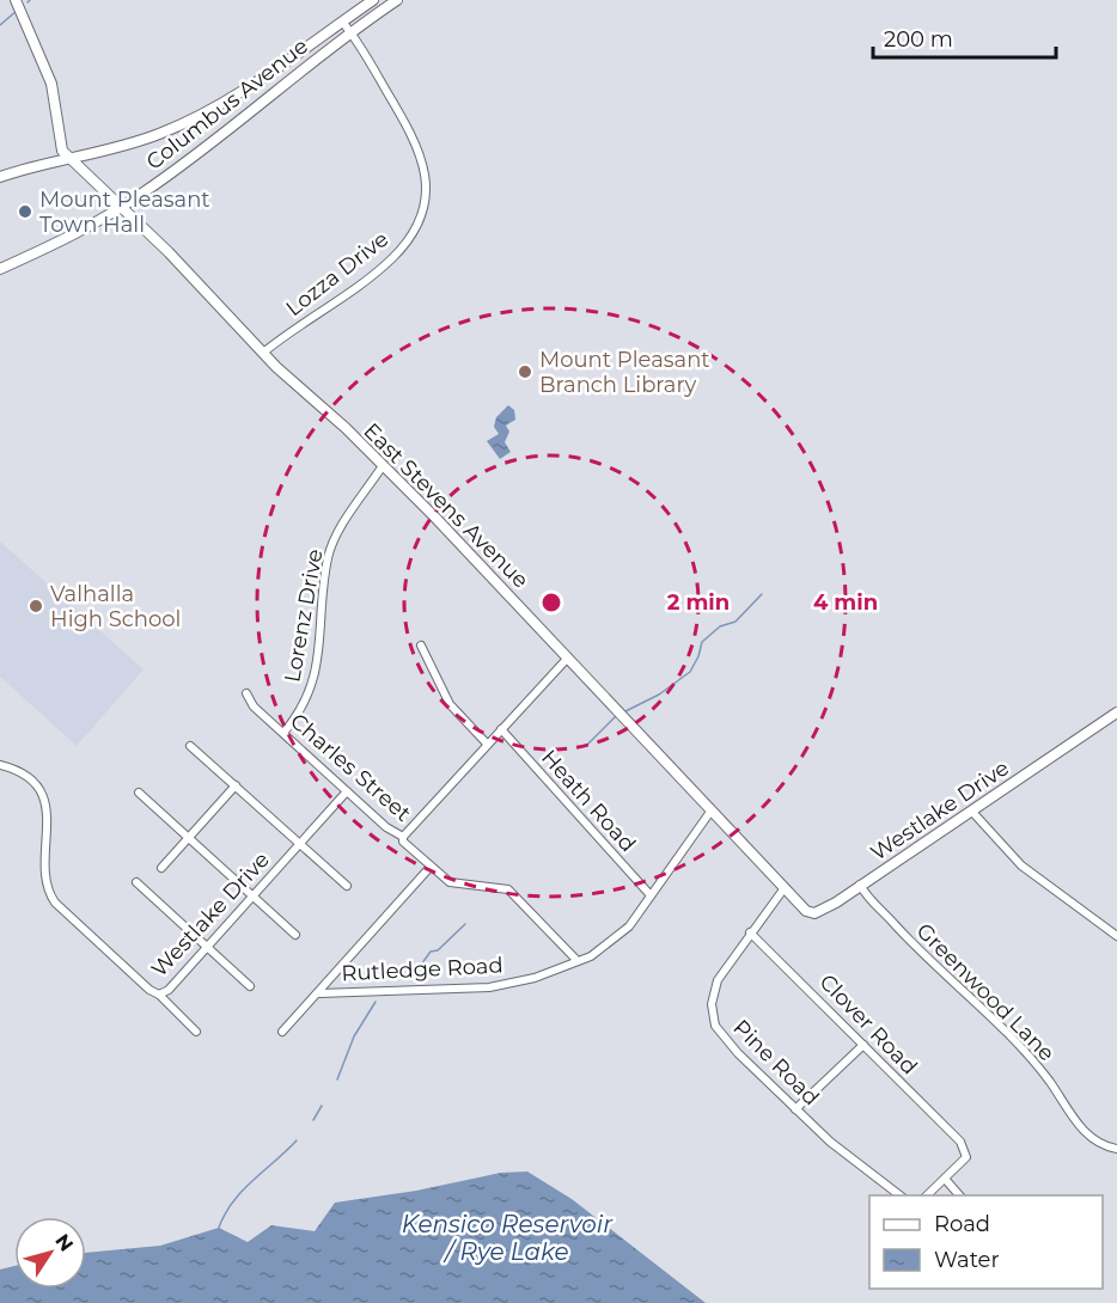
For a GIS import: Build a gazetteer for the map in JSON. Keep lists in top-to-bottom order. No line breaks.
{"streets":{"street":["Columbus Avenue","Lozza Drive","East Stevens Avenue","Lorenz Drive","Charles Street","Heath Road","Westlake Drive","Rutledge Road","Greenwood Lane","Clover Road","Pine Road"]},"crossings":[["Columbus Avenue","Lozza Drive"],["Columbus Avenue","East Stevens Avenue"],["Lozza Drive","East Stevens Avenue"],["East Stevens Avenue","Lorenz Drive"],["East Stevens Avenue","Westlake Drive"],["East Stevens Avenue","Rutledge Road"],["East Stevens Avenue","Pine Road"],["Lorenz Drive","Charles Street"],["Charles Street","Westlake Drive"],["Charles Street","Rutledge Road"],["Heath Road","Rutledge Road"],["Westlake Drive","Greenwood Lane"],["Westlake Drive","Pine Road"],["Clover Road","Pine Road"]],"water":["Kensico Reservoir / Rye Lake"],"places":["Mount Pleasant Town Hall","Mount Pleasant Branch Library","Valhalla High School"],"legend":["Road","Water"],"scale_bar":"200 m","north":"top right","rings":["2 min","4 min"]}
